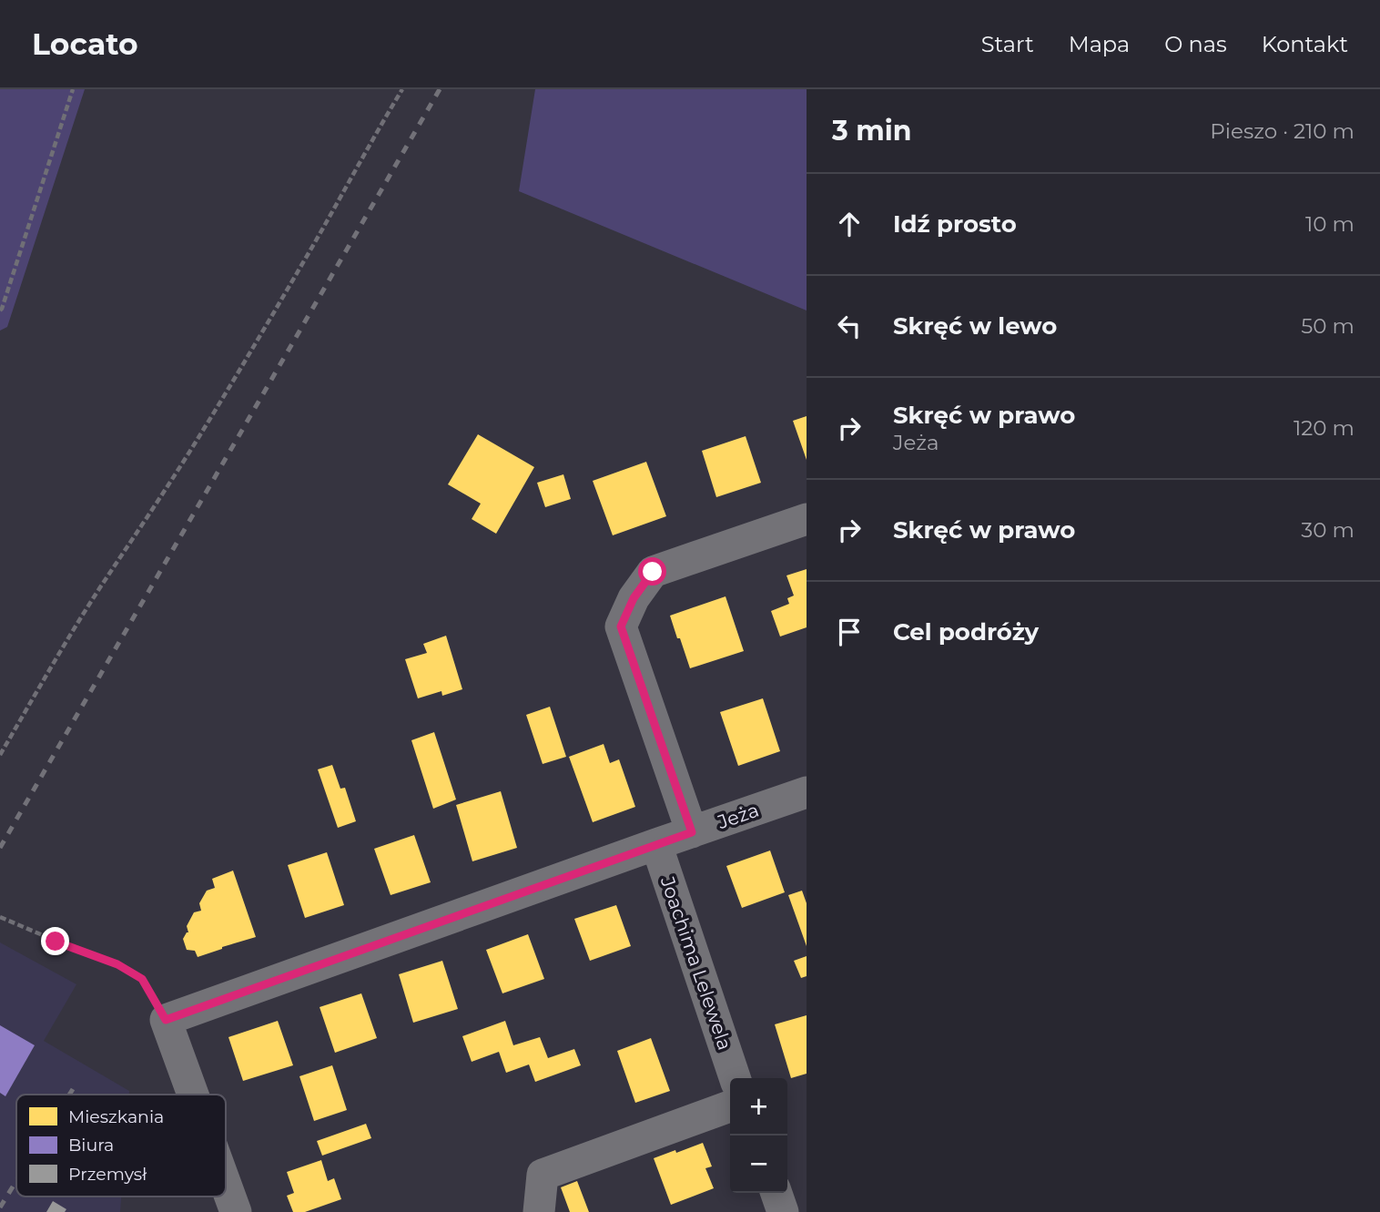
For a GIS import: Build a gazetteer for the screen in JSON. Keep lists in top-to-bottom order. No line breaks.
{"streets":{"street":["Jeża","Joachima Lelewela"]},"crossings":[["Jeża","Joachima Lelewela"]],"legend":["Mieszkania","Biura","Przemysł"],"page":{"header":"Locato","nav":["Start","Mapa","O nas","Kontakt"],"heading":["3 min","Pieszo · 210 m"],"list":[["Idź prosto","10 m"],["Skręć w lewo","50 m"],["Skręć w prawo","Jeża","120 m"],["Skręć w prawo","30 m"],"Cel podróży"],"map_buttons":["+","−"]}}
